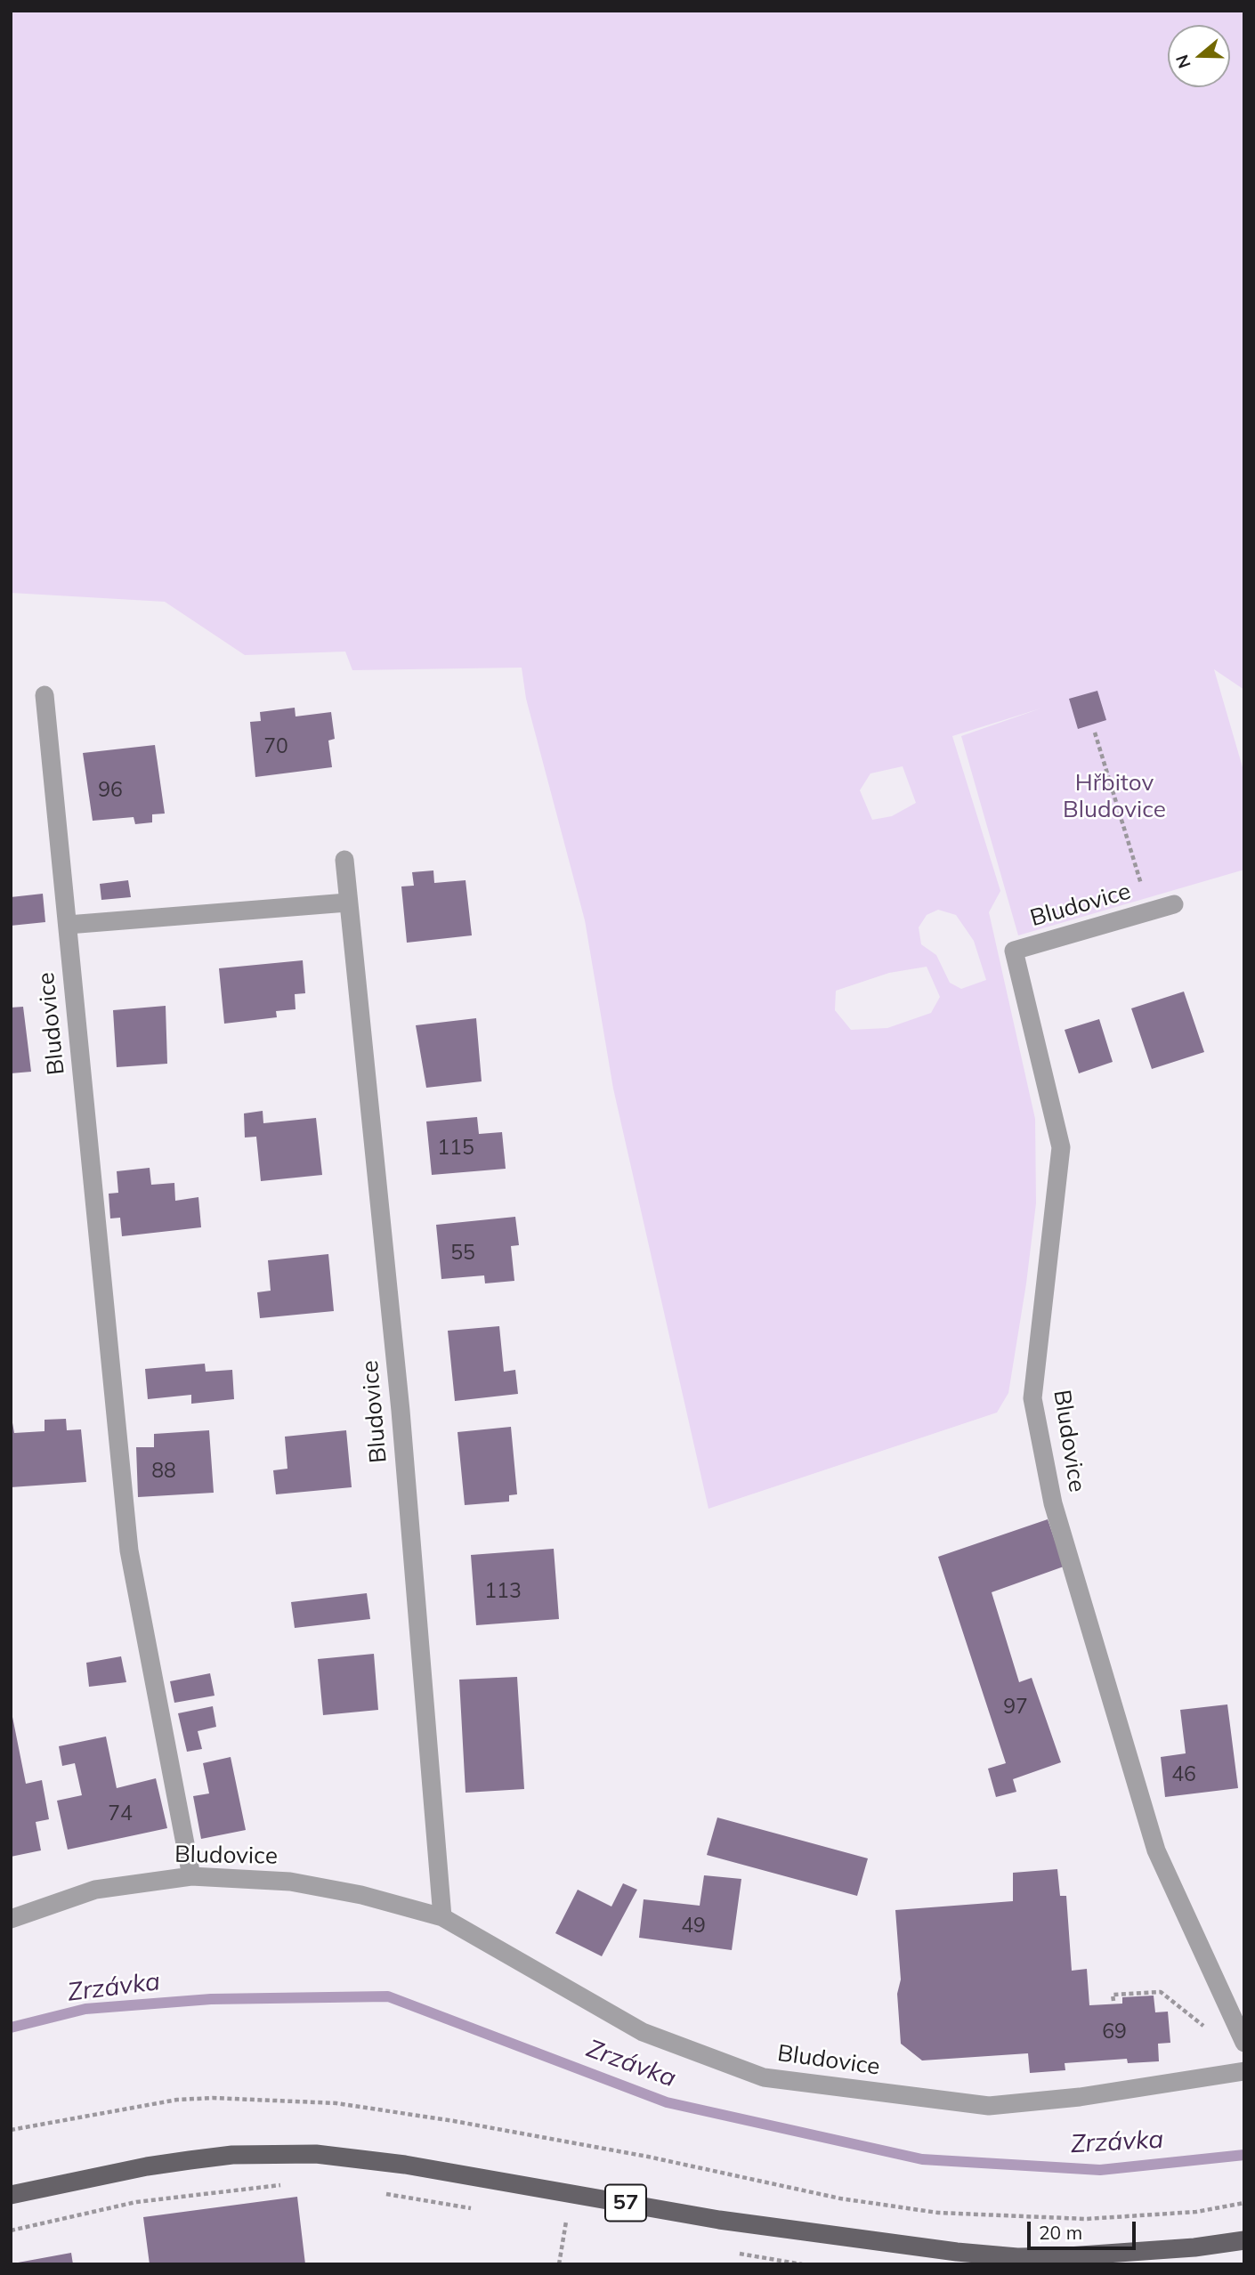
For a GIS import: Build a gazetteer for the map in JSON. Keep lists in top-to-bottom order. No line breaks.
{"streets":{"main road":["57"],"street":["Bludovice"]},"water":["Zrzávka"],"parks":["Hřbitov Bludovice"],"house_numbers":["70","96","115","55","88","113","97","46","74","49","69"],"scale_bar":"20 m","north":"left"}
